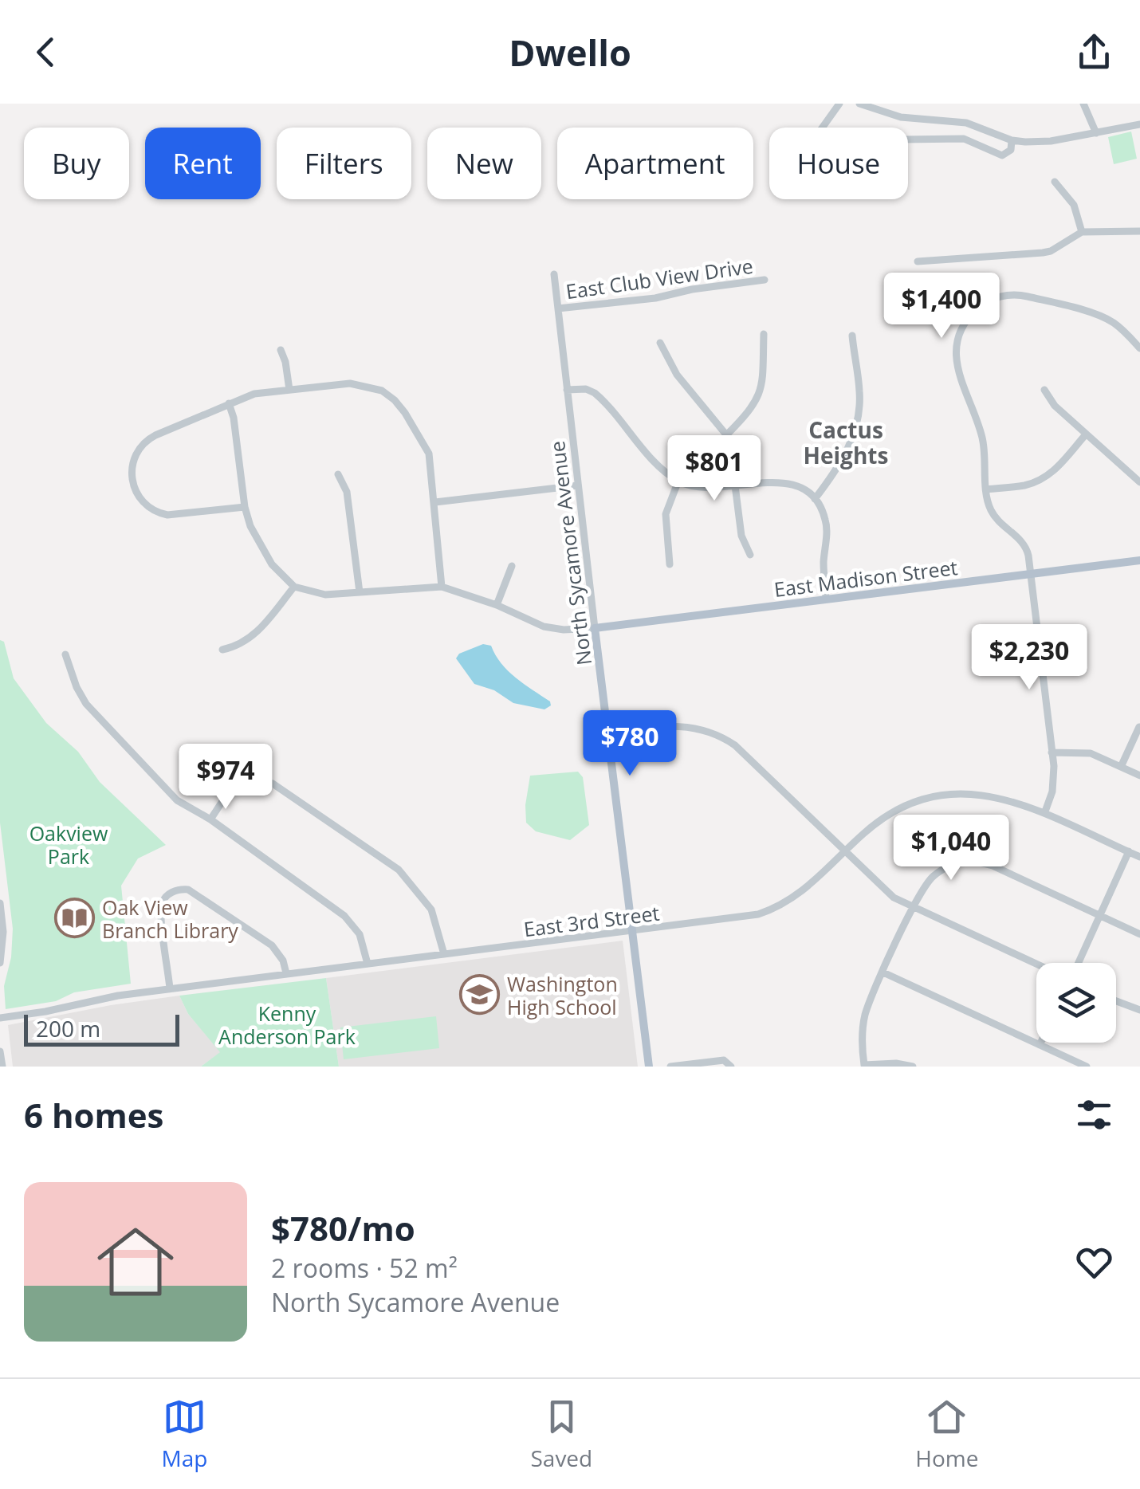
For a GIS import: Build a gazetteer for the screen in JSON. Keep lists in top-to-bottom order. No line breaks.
{"streets":{"main road":["North Sycamore Avenue","East Madison Street"],"street":["East Club View Drive","East 3rd Street"]},"crossings":[["East Club View Drive","North Sycamore Avenue"],["North Sycamore Avenue","East Madison Street"],["North Sycamore Avenue","East 3rd Street"]],"districts":["Cactus Heights"],"parks":["Oakview Park","Kenny Anderson Park"],"places":{"library":["Oak View Branch Library"],"school or university":["Washington High School"]},"scale_bar":"200 m","page":{"header":"Dwello","chip":["Buy","Rent","Filters","New","Apartment","House"],"price":["$1,400","$801","$2,230","$780","$974","$1,040"],"scale":"200 m","heading":"6 homes","list":[{"name":"$780/mo","note":"2 rooms · 52 m² · North Sycamore Avenue"}],"tabs":["Map","Saved","Home"]}}
